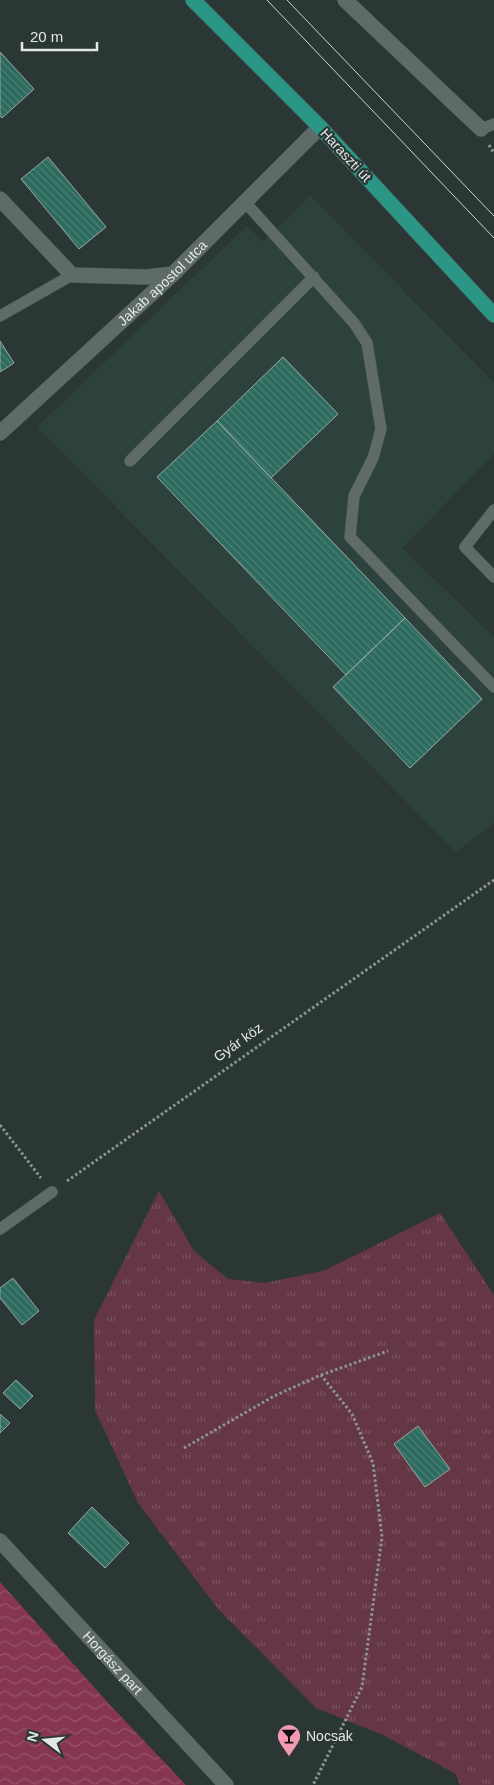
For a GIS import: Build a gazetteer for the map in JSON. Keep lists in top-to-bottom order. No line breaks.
{"streets":{"main road":["Haraszti út"],"street":["Jakab apostol utca","Horgász part"],"path":["Gyár köz"]},"crossings":[["Haraszti út","Jakab apostol utca"]],"places":{"bar":["Nocsak"]},"scale_bar":"20 m","north":"left"}
